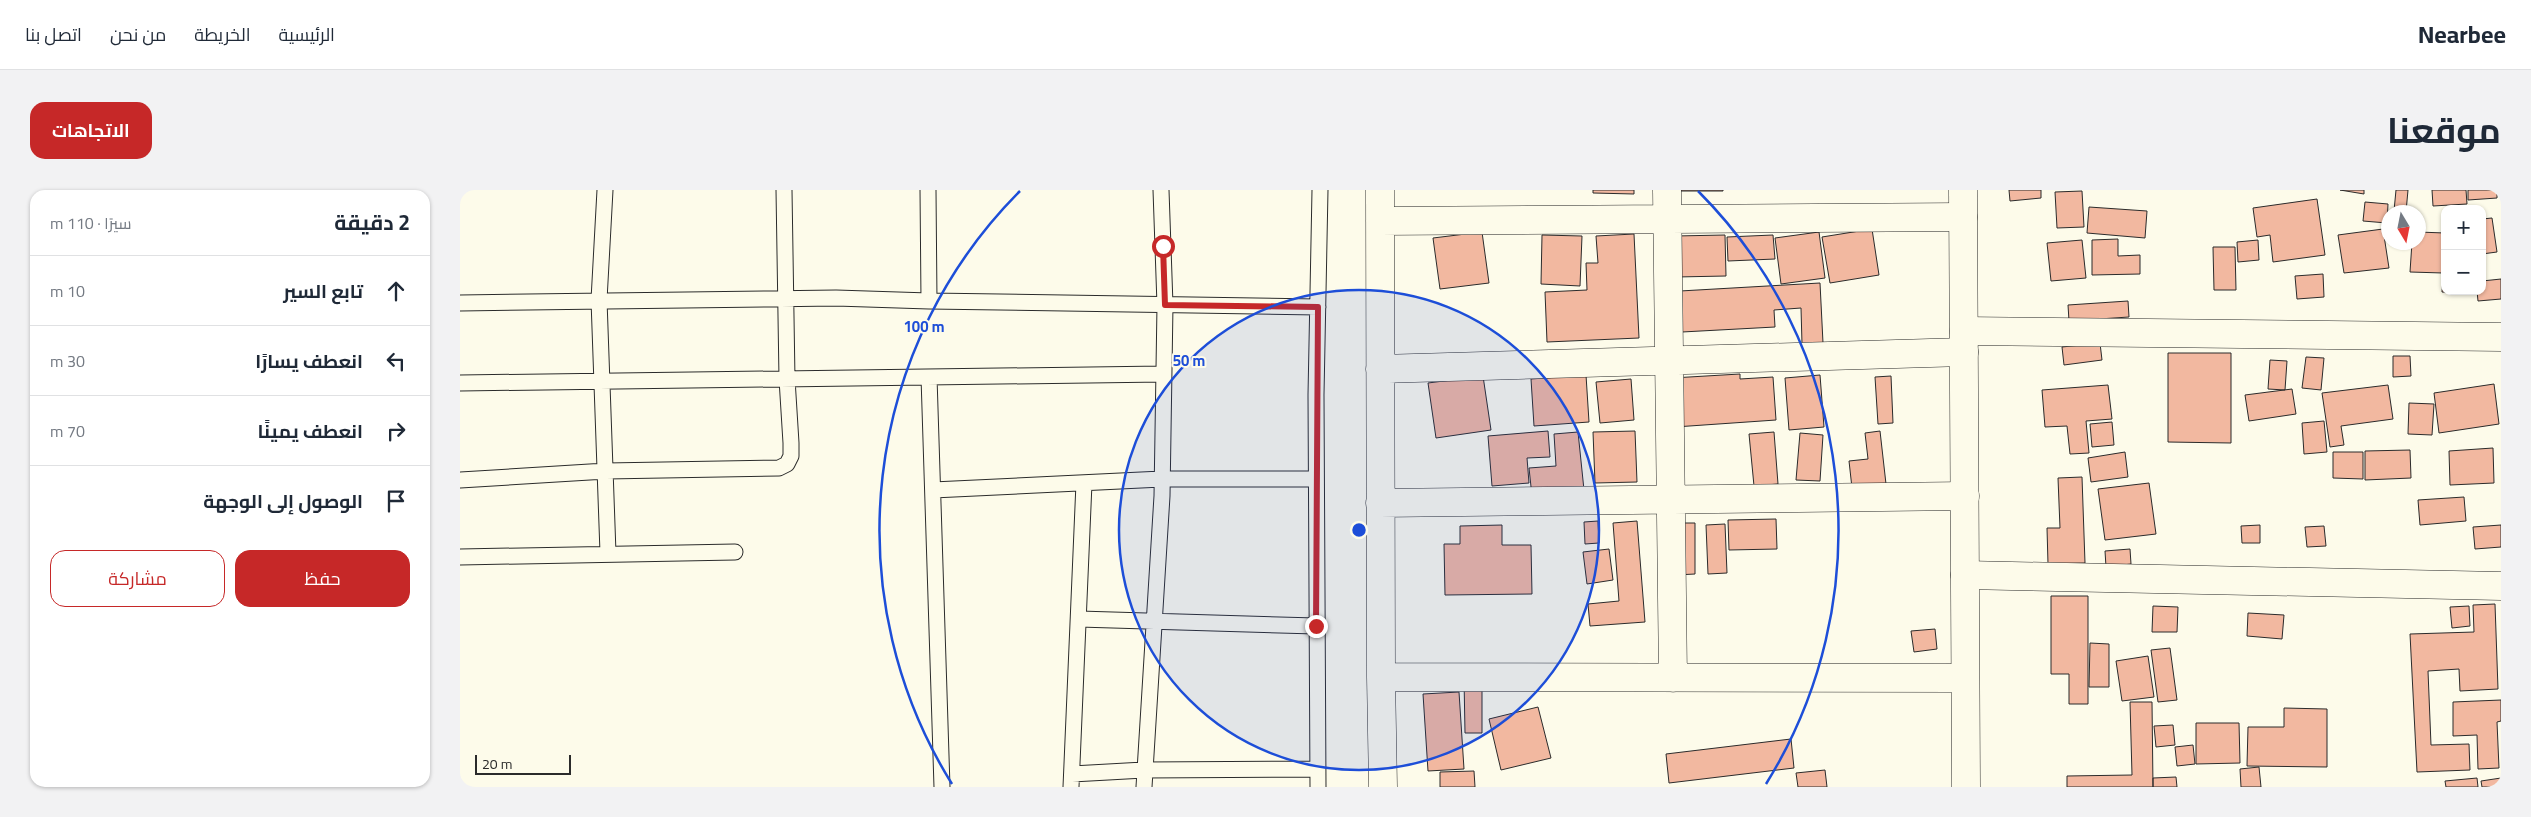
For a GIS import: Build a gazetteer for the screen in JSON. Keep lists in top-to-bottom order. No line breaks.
{"scale_bar":"20 m","north":"bottom","page":{"header":"Nearbee","nav":["الرئيسية","الخريطة","من نحن","اتصل بنا"],"title":"موقعنا","buttons":["الاتجاهات",["حفظ","مشاركة"]],"heading":["2 دقيقة","سيرًا · 110 m"],"map_buttons":["+","−"],"list":[["تابع السير","10 m"],["انعطف يسارًا","30 m"],["انعطف يمينًا","70 m"],"الوصول إلى الوجهة"],"scale":"20 m"},"rings":["100 m","50 m"]}
